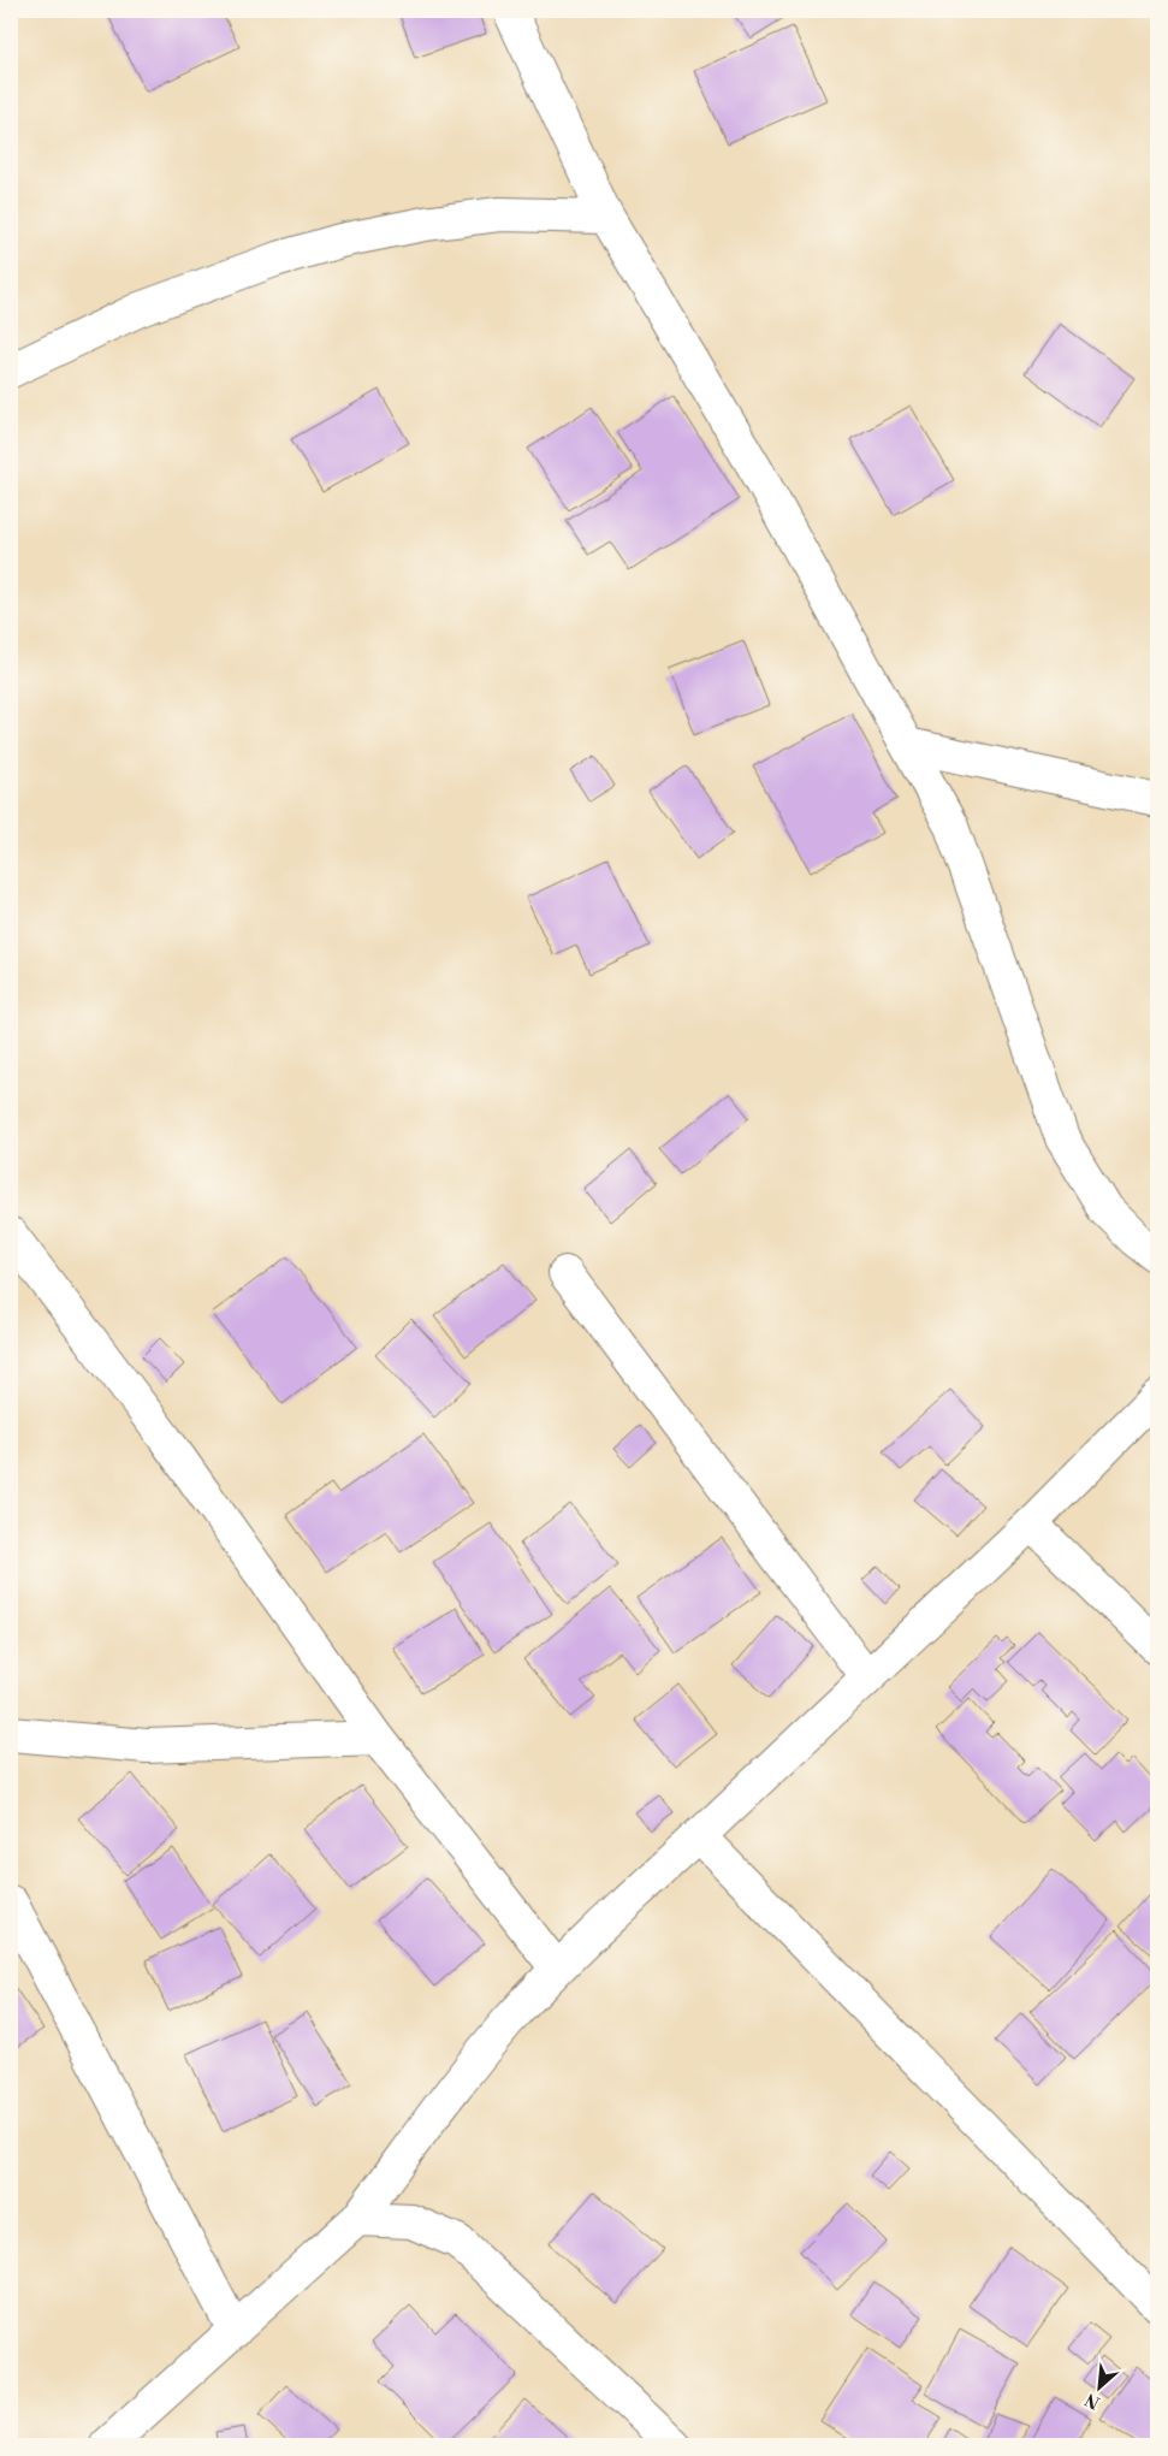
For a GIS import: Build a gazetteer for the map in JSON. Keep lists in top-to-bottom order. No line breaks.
{"north":"bottom left"}
